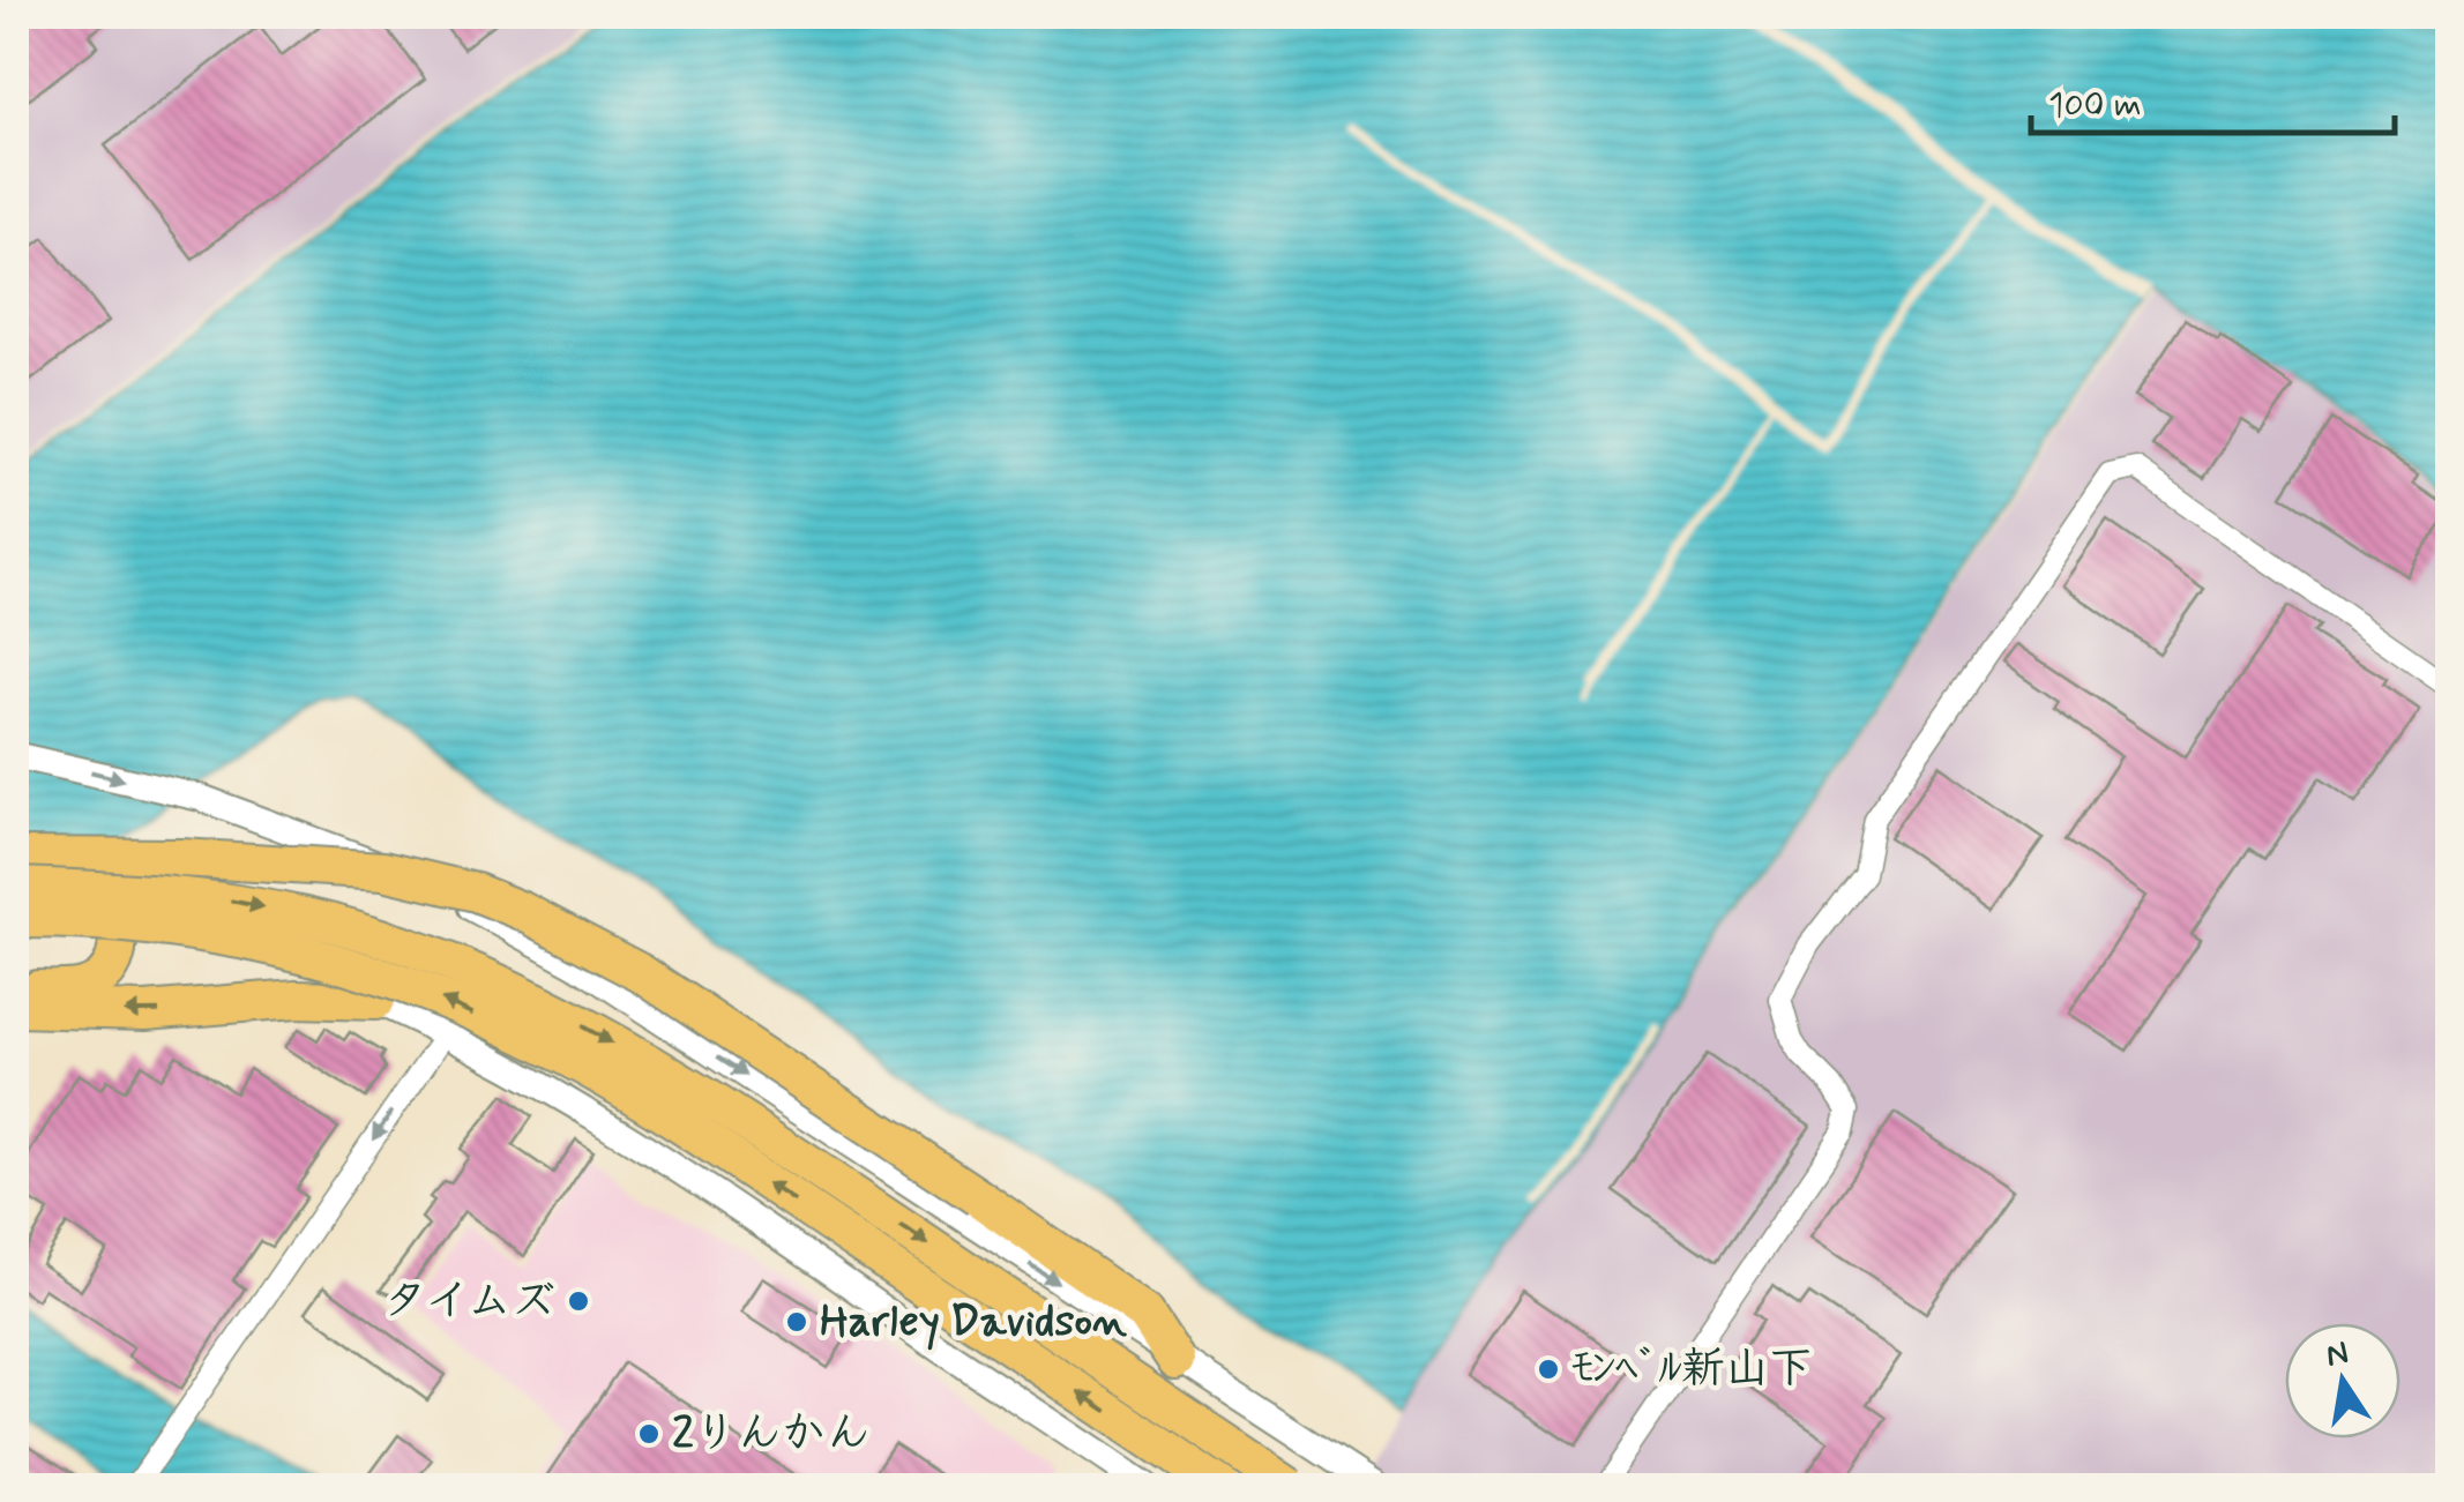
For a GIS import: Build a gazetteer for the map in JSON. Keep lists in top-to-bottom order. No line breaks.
{"places":["タイムズ","Harley Davidson","ﾓﾝﾍﾞﾙ新山下","2りんかん"],"scale_bar":"100 m","north":"top"}
